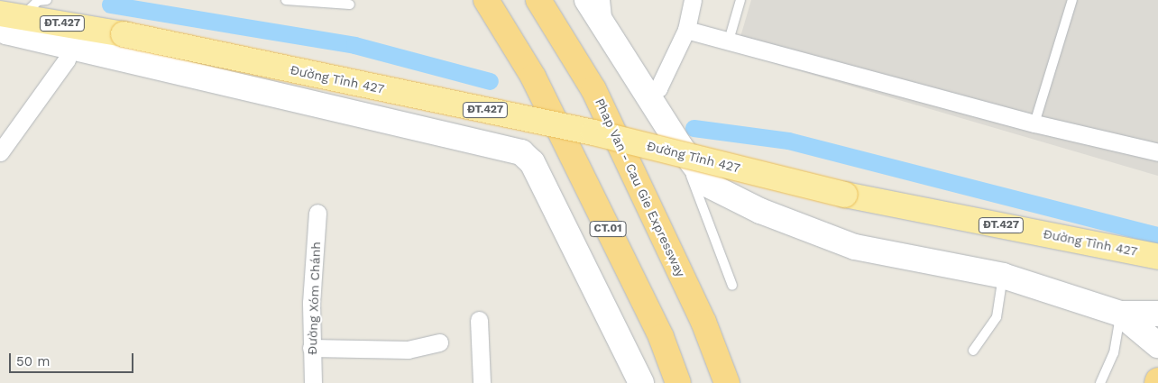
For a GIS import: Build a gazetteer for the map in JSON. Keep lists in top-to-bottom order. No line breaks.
{"streets":{"highway":["Phap Van - Cau Gie Expressway","CT.01"],"main road":["ĐT.427","Đường Tỉnh 427"],"street":["Đường Xóm Chánh"]},"scale_bar":"50 m"}
